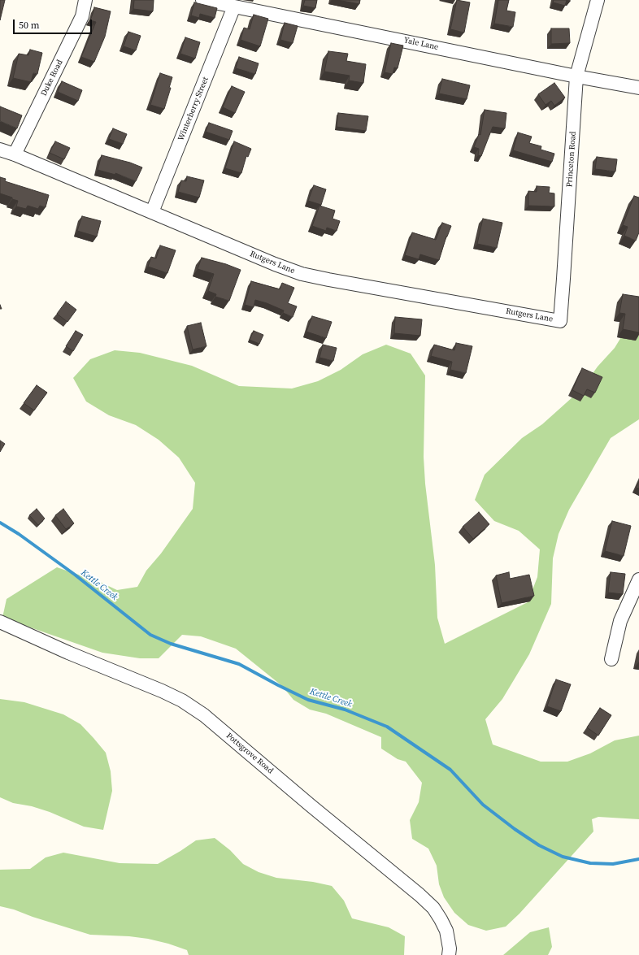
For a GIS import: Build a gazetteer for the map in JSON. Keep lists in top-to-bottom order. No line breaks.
{"streets":{"street":["Yale Lane","Duke Road","Winterberry Street","Princeton Road","Rutgers Lane","Pottsgrove Road"]},"crossings":[["Yale Lane","Winterberry Street"],["Yale Lane","Princeton Road"],["Duke Road","Rutgers Lane"],["Winterberry Street","Rutgers Lane"],["Princeton Road","Rutgers Lane"]],"water":["Kettle Creek"],"scale_bar":"50 m"}
